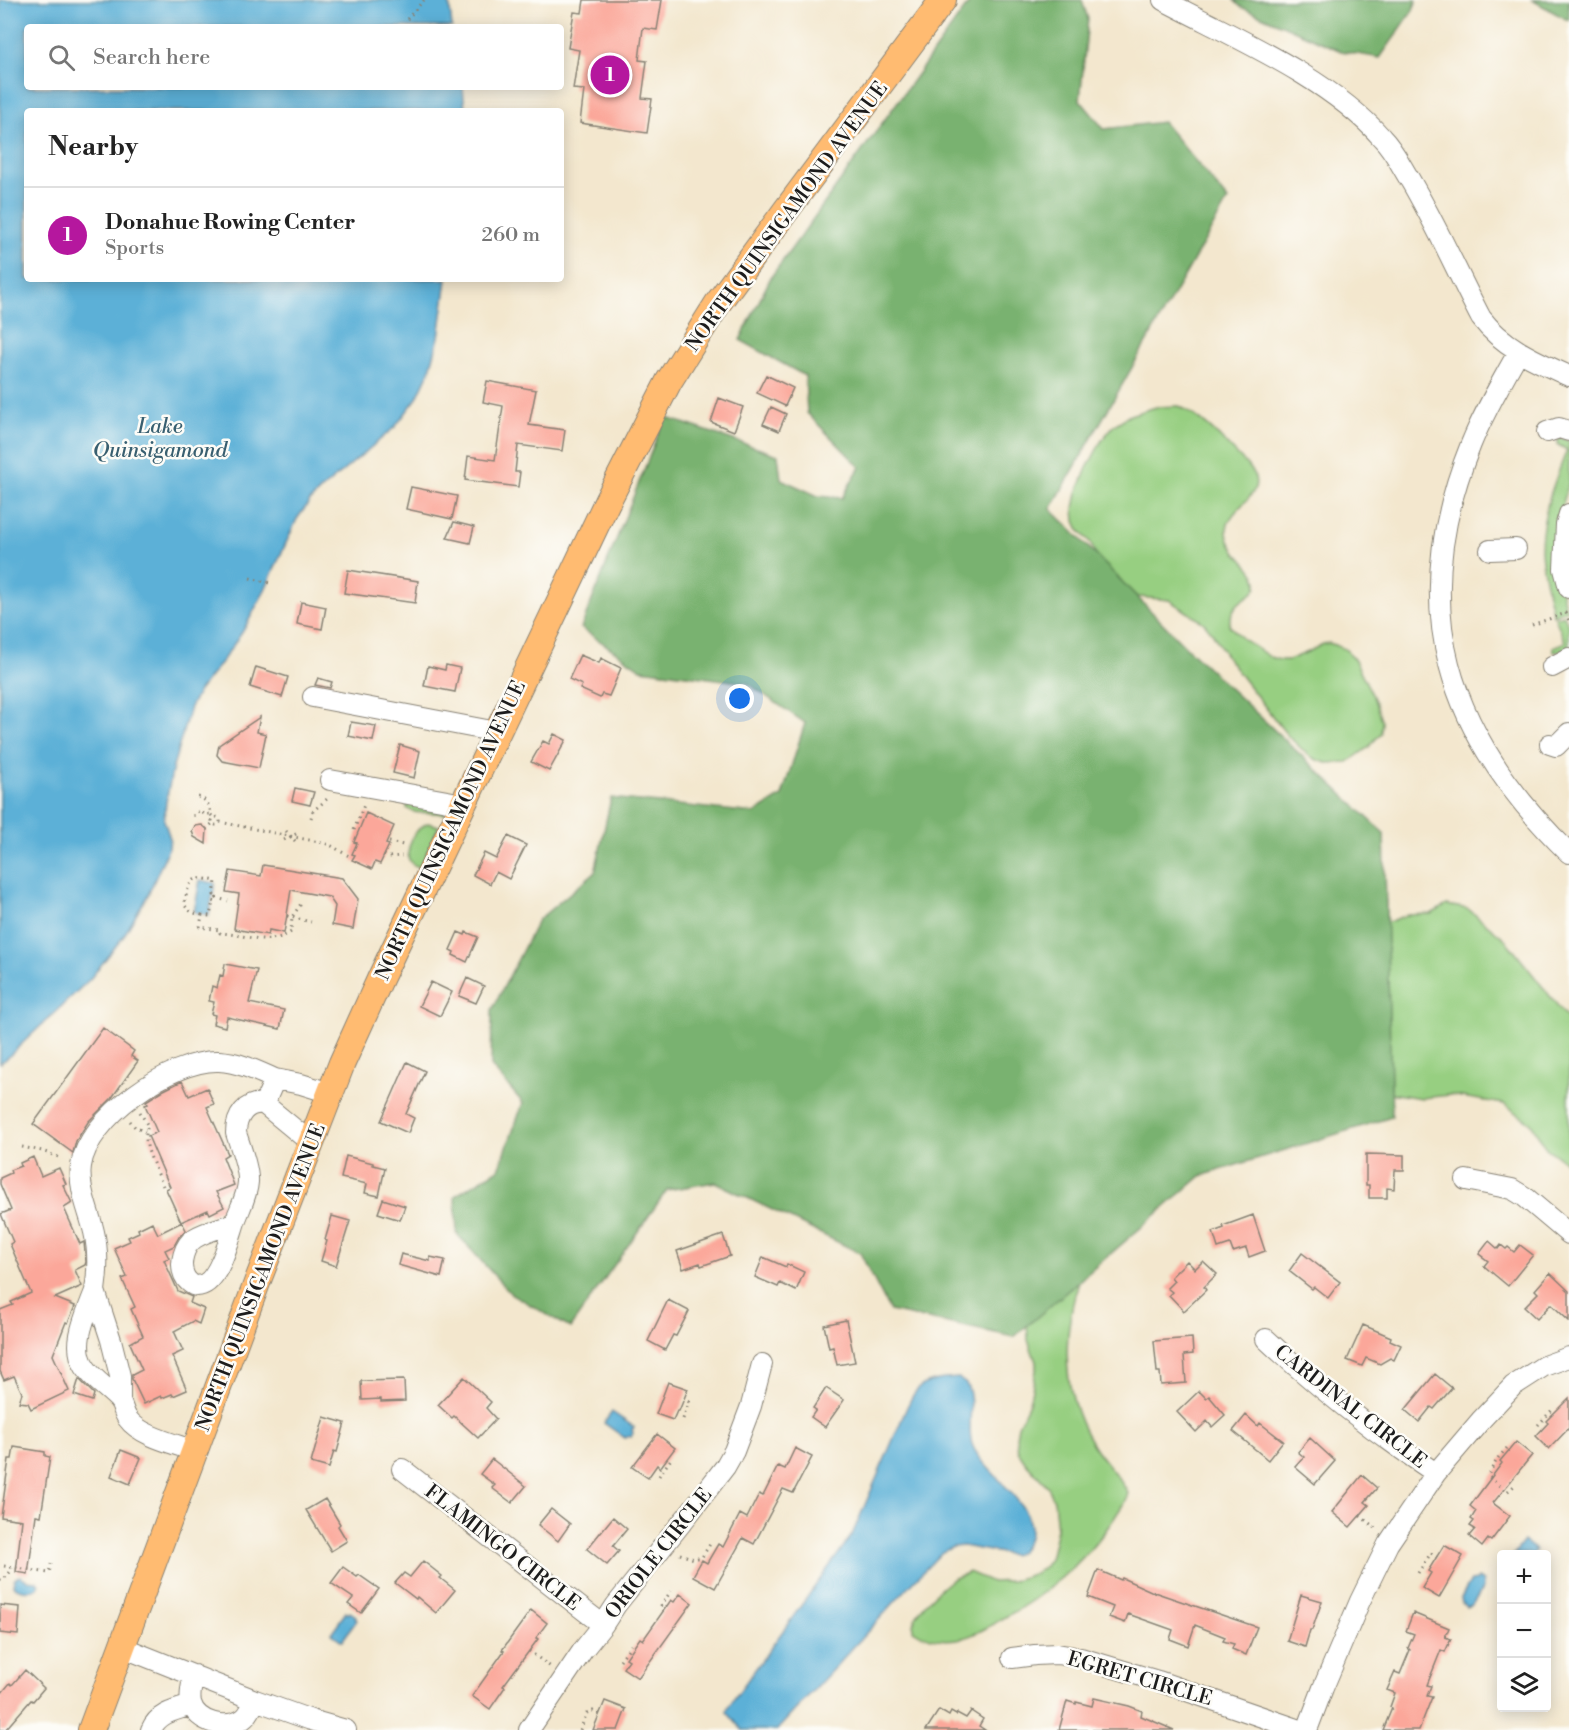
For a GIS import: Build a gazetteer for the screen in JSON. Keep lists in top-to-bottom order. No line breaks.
{"streets":{"main road":["NORTH QUINSIGAMOND AVENUE"],"street":["CARDINAL CIRCLE","FLAMINGO CIRCLE","ORIOLE CIRCLE","EGRET CIRCLE"]},"crossings":[["FLAMINGO CIRCLE","ORIOLE CIRCLE"]],"water":["Lake Quinsigamond"],"page":{"search":"Search here","pins":"1","heading":"Nearby","list":[{"mark":"1","name":"Donahue Rowing Center","note":"Sports","value":"260 m"}],"map_buttons":["+","−"]}}
